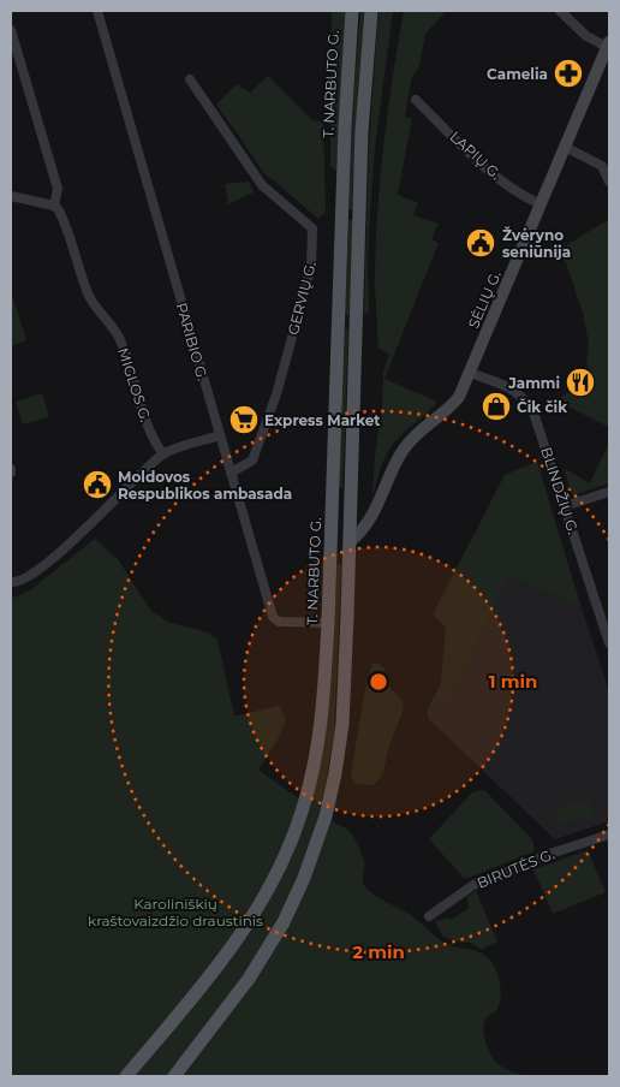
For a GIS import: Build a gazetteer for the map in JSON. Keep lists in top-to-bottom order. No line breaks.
{"streets":{"main road":["T. NARBUTO G.","SĖLIŲ G."],"street":["LAPIŲ G.","GERVIŲ G.","PARIBIO G.","MIGLOS G.","BLINDŽIŲ G.","BIRUTĖS G."]},"crossings":[["T. NARBUTO G.","PARIBIO G."],["LAPIŲ G.","SĖLIŲ G."],["GERVIŲ G.","PARIBIO G."],["SĖLIŲ G.","BLINDŽIŲ G."]],"parks":["Karoliniškių kraštovaizdžio draustinis"],"places":{"pharmacy":["Camelia"],"public building":["Žvėryno seniūnija","Moldovos Respublikos ambasada"],"restaurant":["Jammi"],"shop":["Čik čik"],"supermarket":["Express Market"]},"rings":["1 min","2 min"]}
